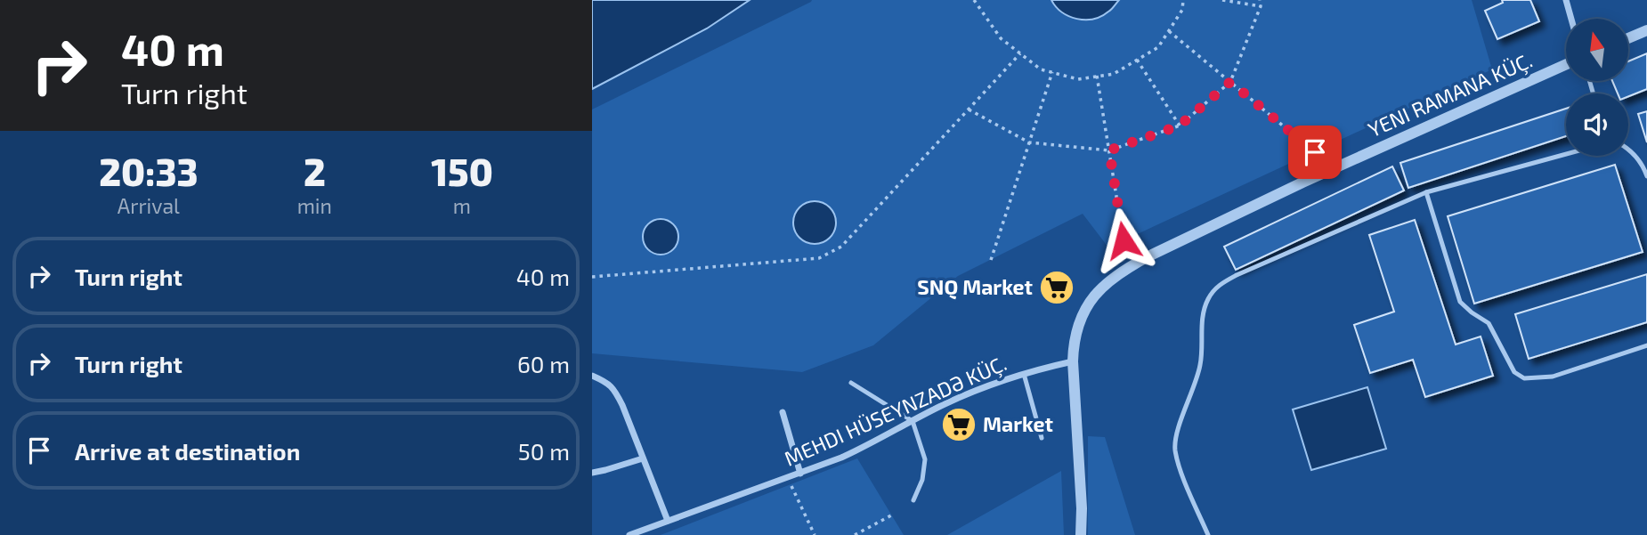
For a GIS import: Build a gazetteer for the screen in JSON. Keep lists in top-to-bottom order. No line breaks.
{"streets":{"street":["YENI RAMANA KÜÇ.","MEHDI HÜSEYNZADƏ KÜÇ."]},"crossings":[["YENI RAMANA KÜÇ.","MEHDI HÜSEYNZADƏ KÜÇ."]],"places":{"supermarket":["SNQ Market","Market"]},"north":"top","page":{"turn":["40 m","Turn right"],"eta":["20:33","Arrival","2","min","150","m"],"list":[{"name":"Turn right","value":"40 m"},{"name":"Turn right","value":"60 m"},{"name":"Arrive at destination","value":"50 m"}]}}
